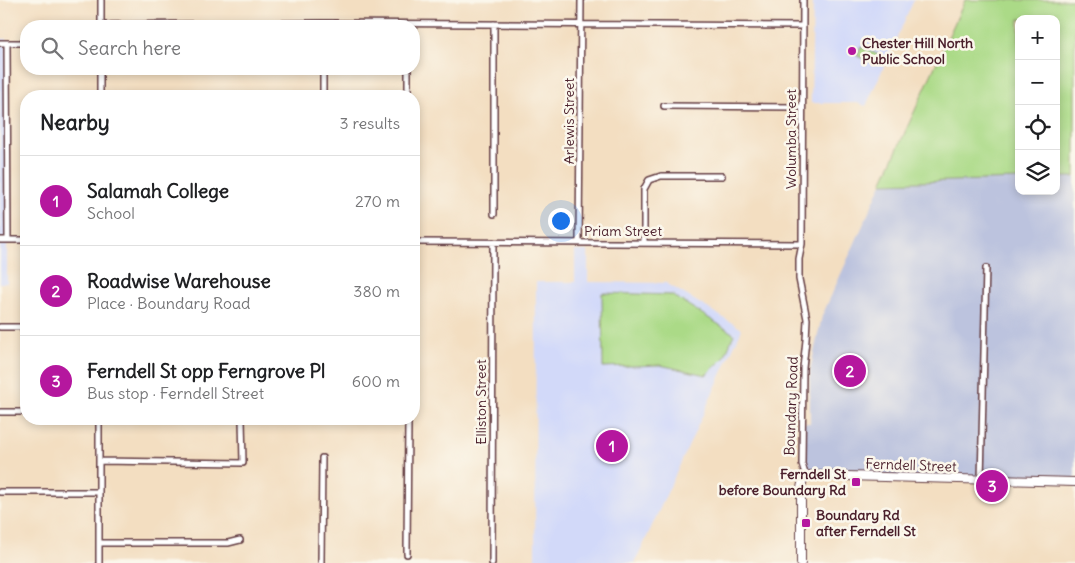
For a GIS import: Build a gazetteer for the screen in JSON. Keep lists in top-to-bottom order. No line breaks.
{"streets":{"main road":["Boundary Road","Ferndell Street"],"street":["Arlewis Street","Wolumba Street","Priam Street","Elliston Street"]},"crossings":[["Arlewis Street","Priam Street"],["Wolumba Street","Priam Street"],["Wolumba Street","Boundary Road"],["Priam Street","Elliston Street"],["Boundary Road","Ferndell Street"]],"places":{"other":["Chester Hill North Public School"],"transit":["Ferndell St before Boundary Rd","Boundary Rd after Ferndell St"]},"page":{"map_buttons":["+","−"],"search":"Search here","heading":["Nearby","3 results"],"list":[{"mark":"1","name":"Salamah College","note":"School","value":"270 m"},{"mark":"2","name":"Roadwise Warehouse","note":"Place · Boundary Road","value":"380 m"},{"mark":"3","name":"Ferndell St opp Ferngrove Pl","note":"Bus stop · Ferndell Street","value":"600 m"}],"pins":["2","1","3"]}}
